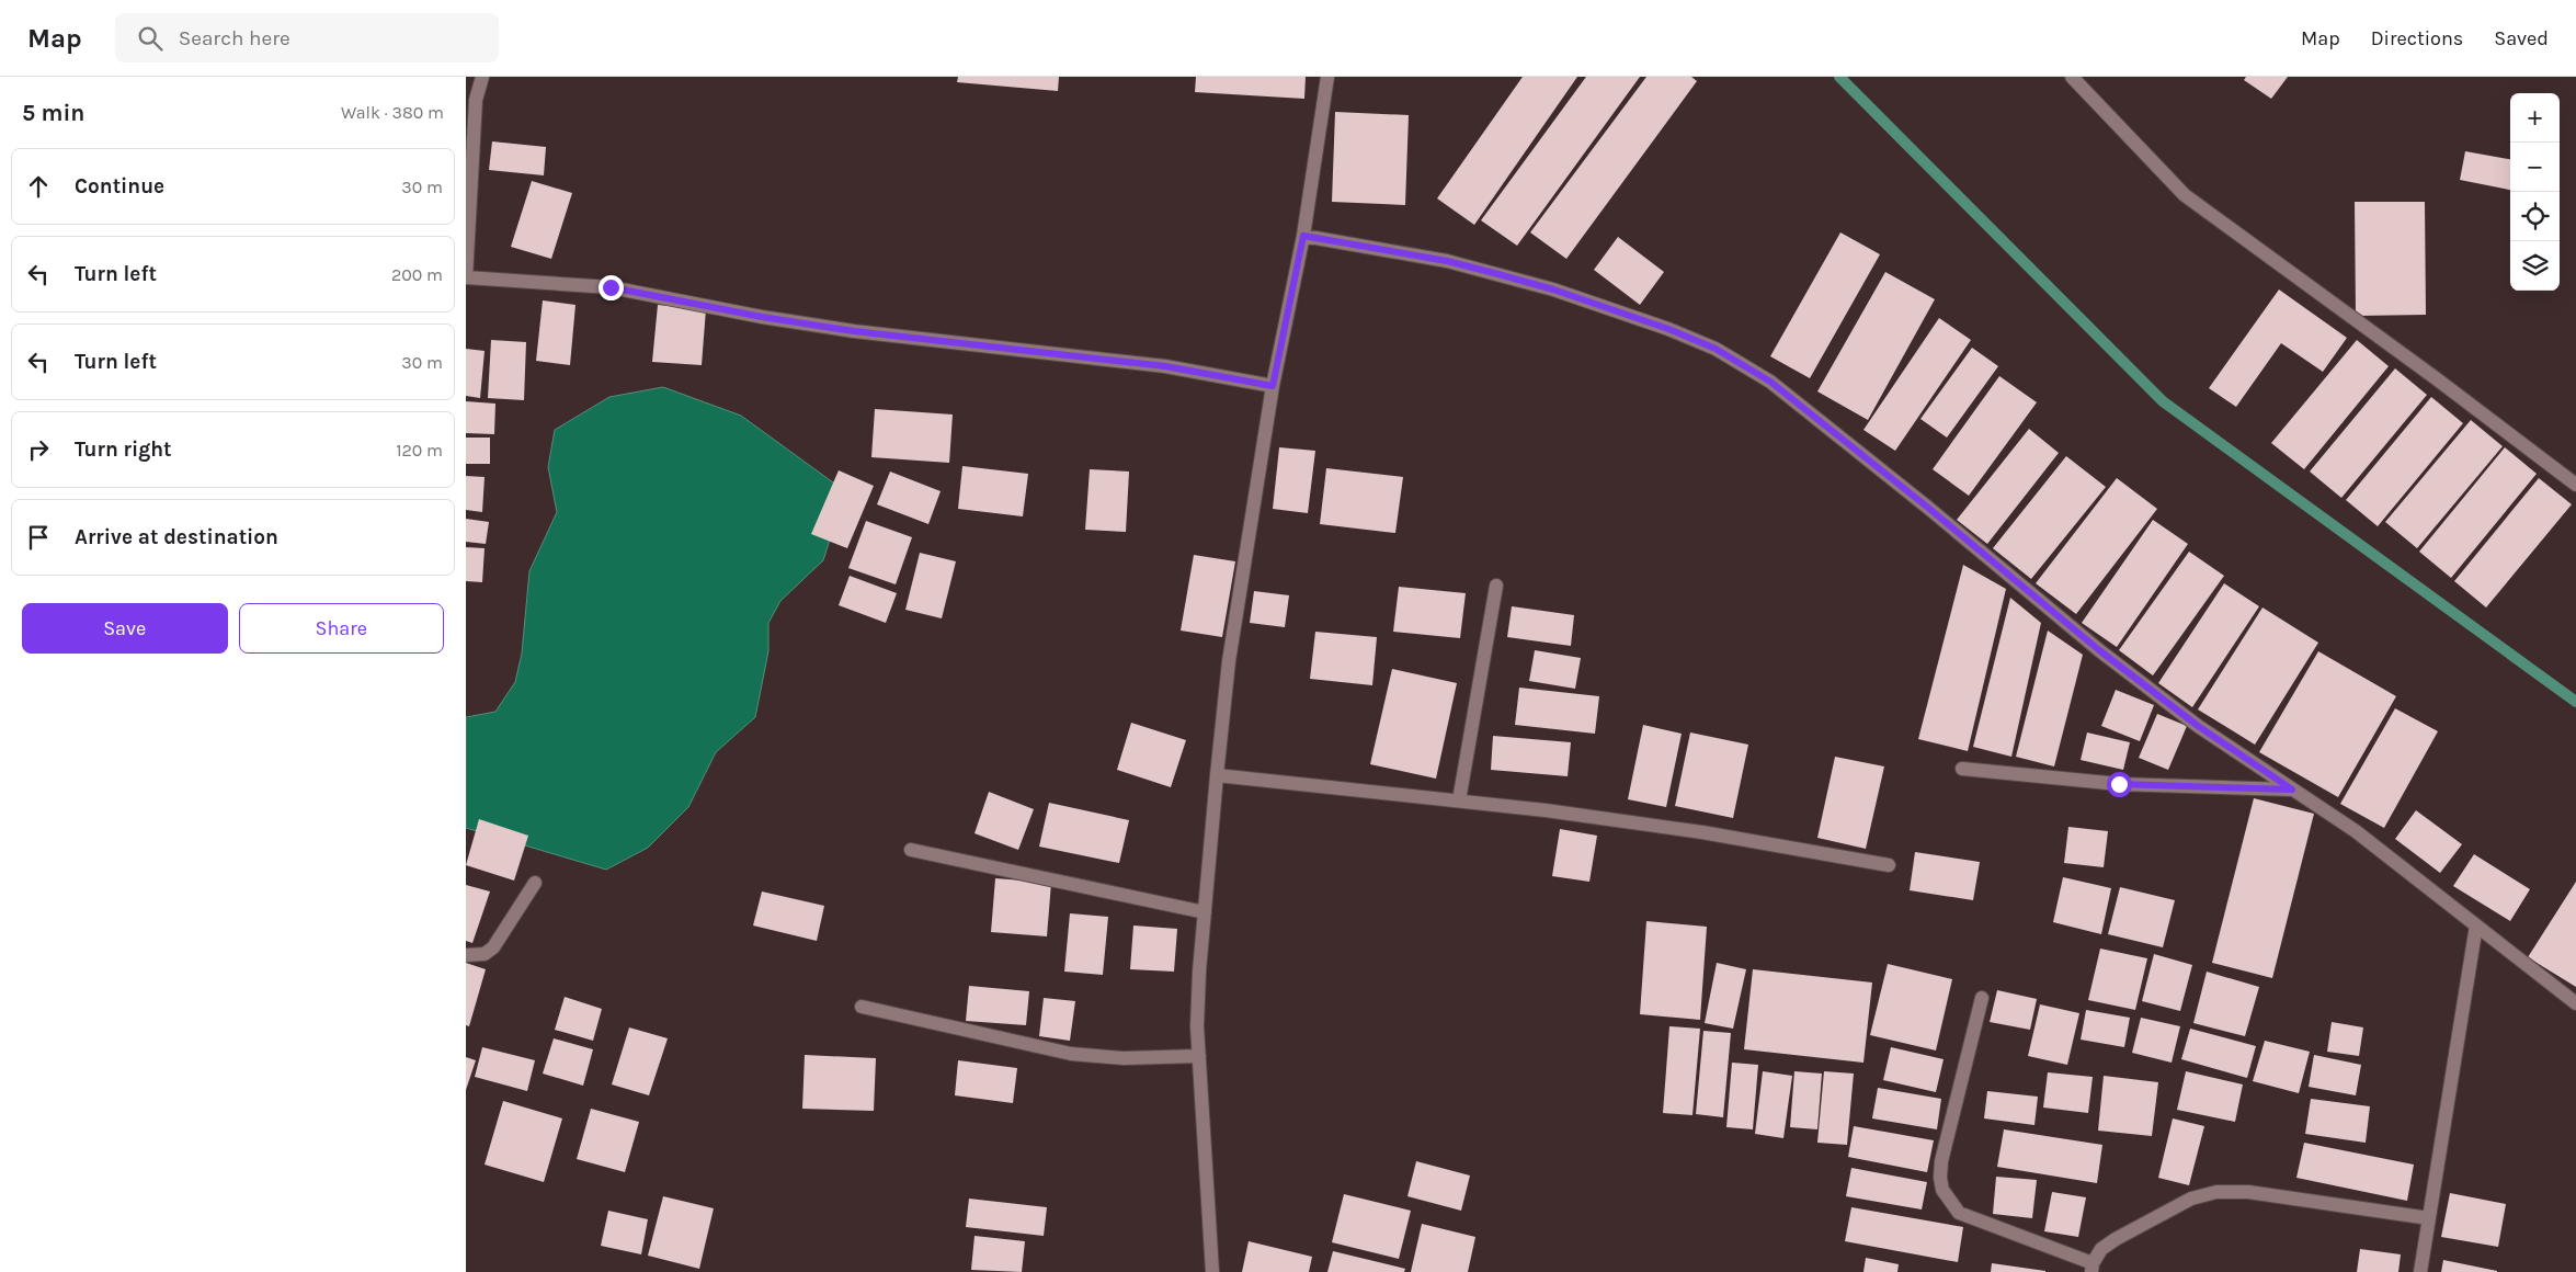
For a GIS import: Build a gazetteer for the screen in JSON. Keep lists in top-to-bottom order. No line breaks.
{"page":{"header":"Map","search":"Search here","nav":["Map","Directions","Saved"],"heading":["5 min","Walk · 380 m"],"map_buttons":["+","−"],"list":[["Continue","30 m"],["Turn left","200 m"],["Turn left","30 m"],["Turn right","120 m"],"Arrive at destination"],"buttons":["Save","Share"]}}
